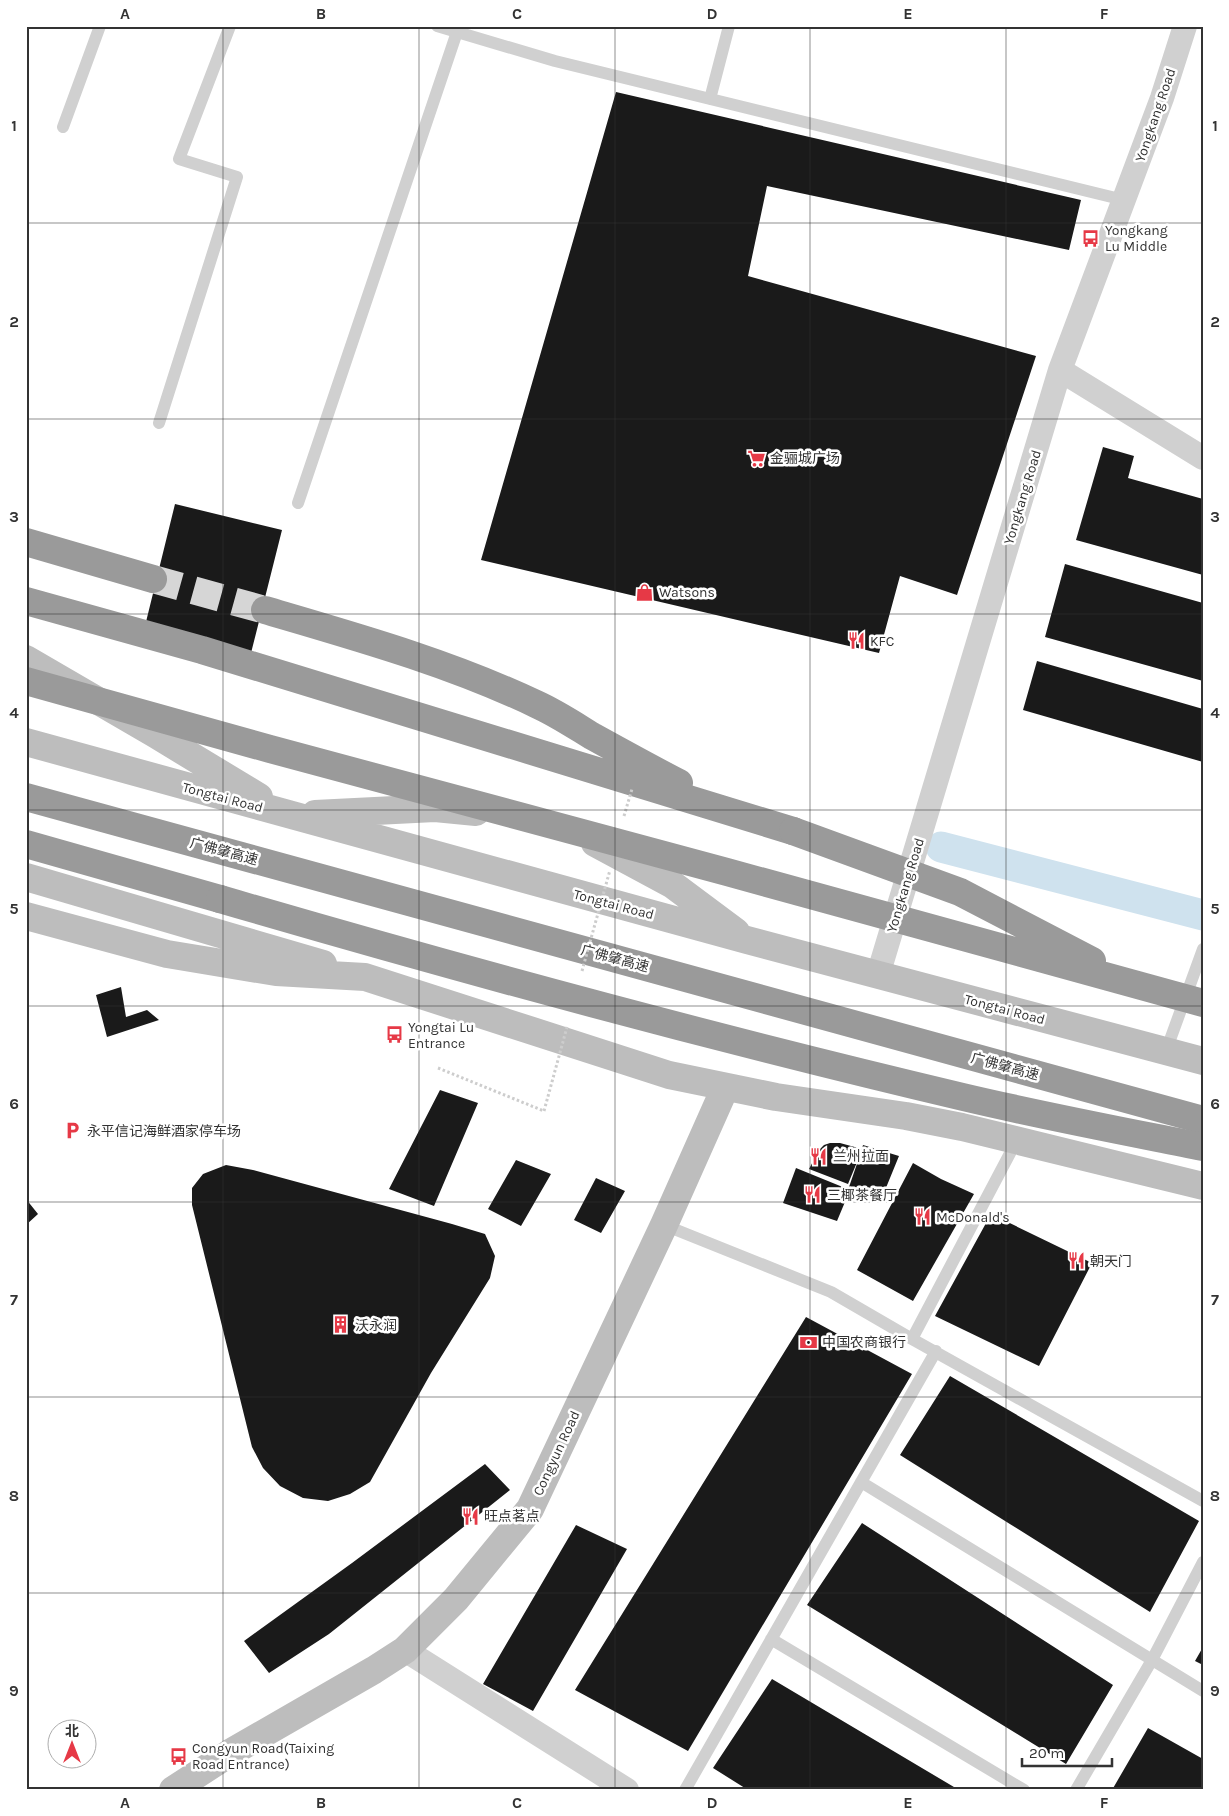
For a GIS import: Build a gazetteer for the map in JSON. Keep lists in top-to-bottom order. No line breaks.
{"streets":{"highway":["广佛肇高速"],"main road":["Tongtai Road","Congyun Road"],"street":["Yongkang Road"]},"crossings":[["Yongkang Road","Tongtai Road"]],"places":{"bus stop":["Yongkang Lu Middle","Yongtai Lu Entrance","Congyun Road(Taixing Road Entrance)"],"supermarket":["金骊城广场"],"shop":["Watsons"],"restaurant":["KFC","兰州拉面","三椰茶餐厅","McDonald's","朝天门","旺点茗点"],"parking":["永平信记海鲜酒家停车场"],"building":["沃永润"],"bank":["中国农商银行"]},"scale_bar":"20 m","north":"top","grid":{"columns":["A","B","C","D","E","F"],"rows":["1","2","3","4","5","6","7","8","9"]}}
